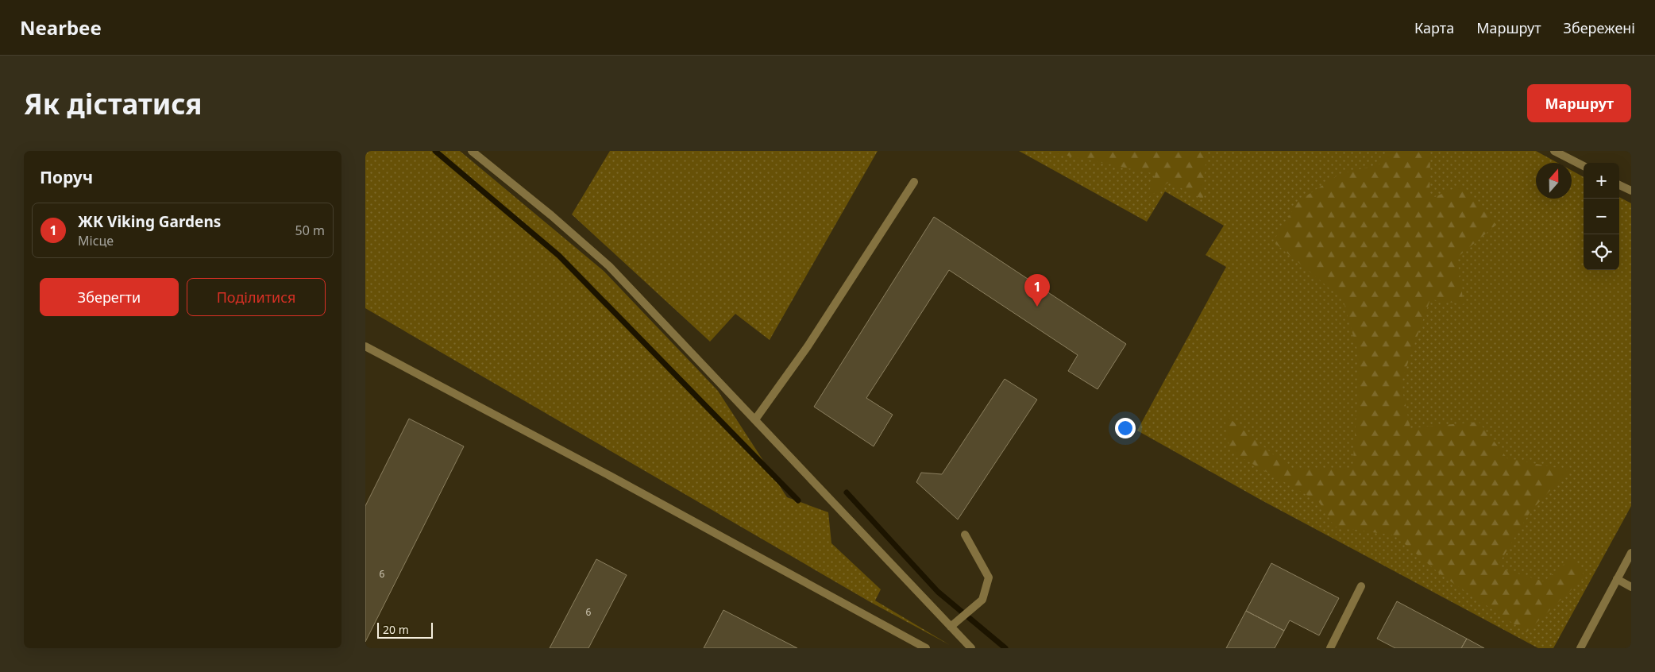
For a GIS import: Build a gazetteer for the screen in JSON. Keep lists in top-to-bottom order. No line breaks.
{"house_numbers":["6","6"],"scale_bar":"20 m","north":"top","page":{"header":"Nearbee","nav":["Карта","Маршрут","Збережені"],"buttons":["Маршрут",["Зберегти","Поділитися"]],"title":"Як дістатися","heading":"Поруч","map_buttons":["+","−"],"list":[{"mark":"1","name":"ЖК Viking Gardens","note":"Місце","value":"50 m"}],"pins":"1","scale":"20 m"}}
